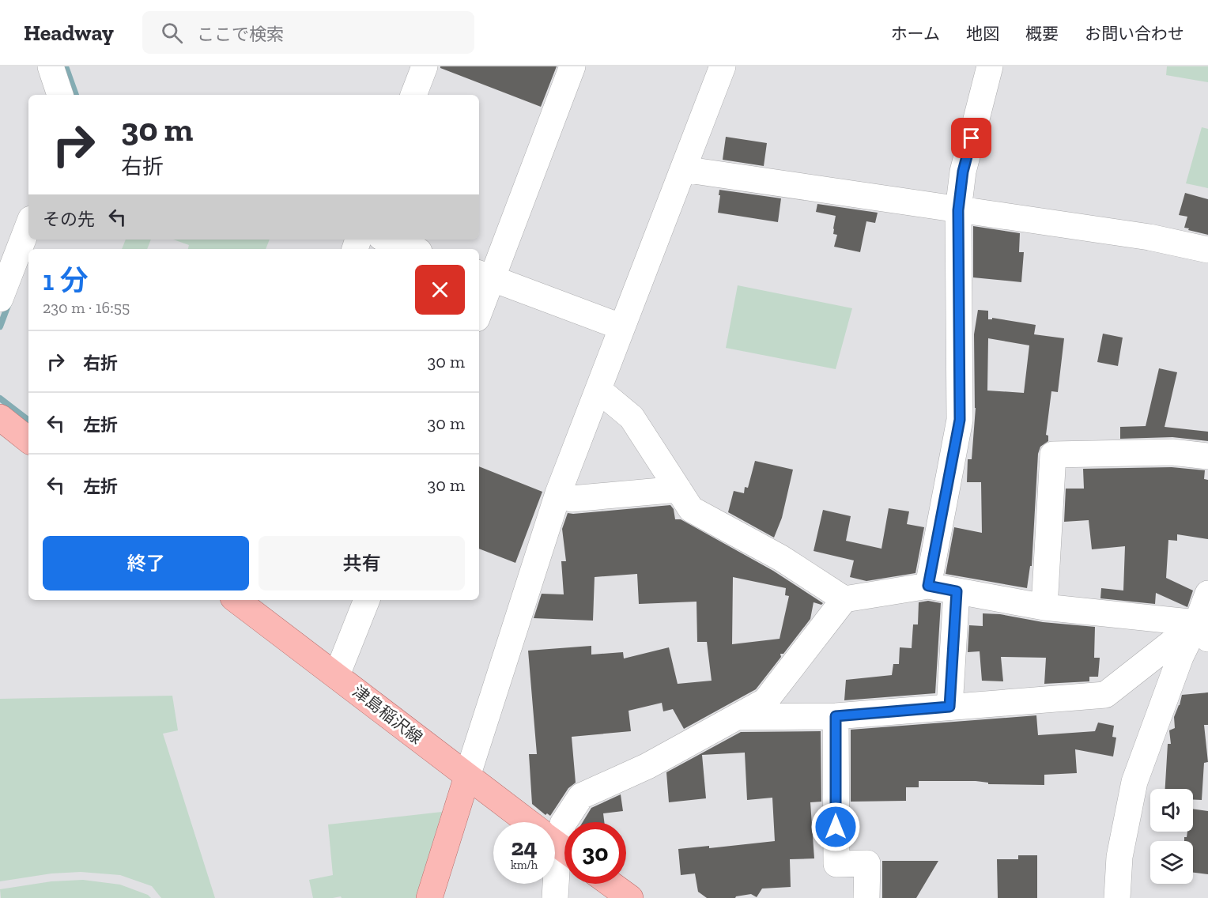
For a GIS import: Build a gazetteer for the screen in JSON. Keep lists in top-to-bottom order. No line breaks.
{"streets":{"main road":["津島稲沢線"]},"page":{"header":"Headway","search":"ここで検索","nav":["ホーム","地図","概要","お問い合わせ"],"turn":["30 m","右折"],"then":"その先","heading":["1 分","230 m · 16:55"],"list":[{"name":"右折","value":"30 m"},{"name":"左折","value":"30 m"},{"name":"左折","value":"30 m"}],"buttons":["終了","共有"],"speed":"24 km/h","limit":"30"}}
